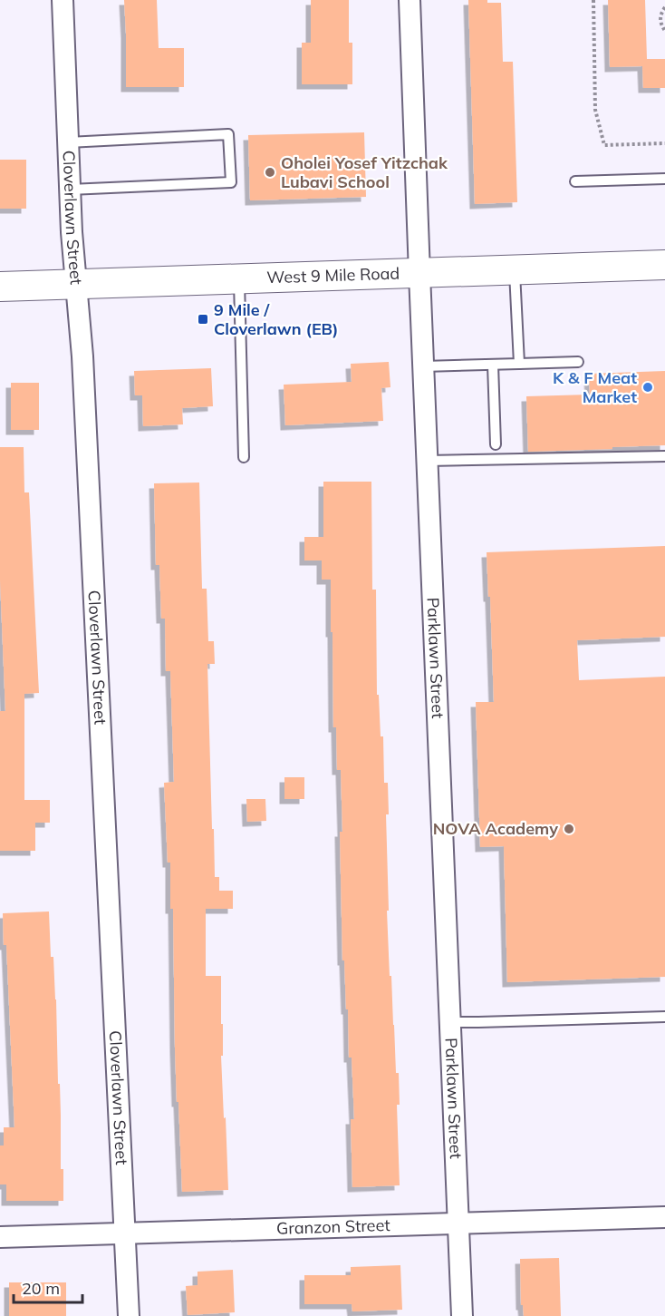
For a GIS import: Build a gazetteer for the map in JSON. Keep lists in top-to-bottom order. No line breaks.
{"streets":{"main road":["West 9 Mile Road"],"street":["Cloverlawn Street","Parklawn Street","Granzon Street"]},"crossings":[["Cloverlawn Street","West 9 Mile Road"],["Cloverlawn Street","Granzon Street"],["West 9 Mile Road","Parklawn Street"],["Parklawn Street","Granzon Street"]],"places":{"other":["Oholei Yosef Yitzchak Lubavi School","K & F Meat Market","NOVA Academy"],"transit":["9 Mile / Cloverlawn (EB)"]},"scale_bar":"20 m"}
